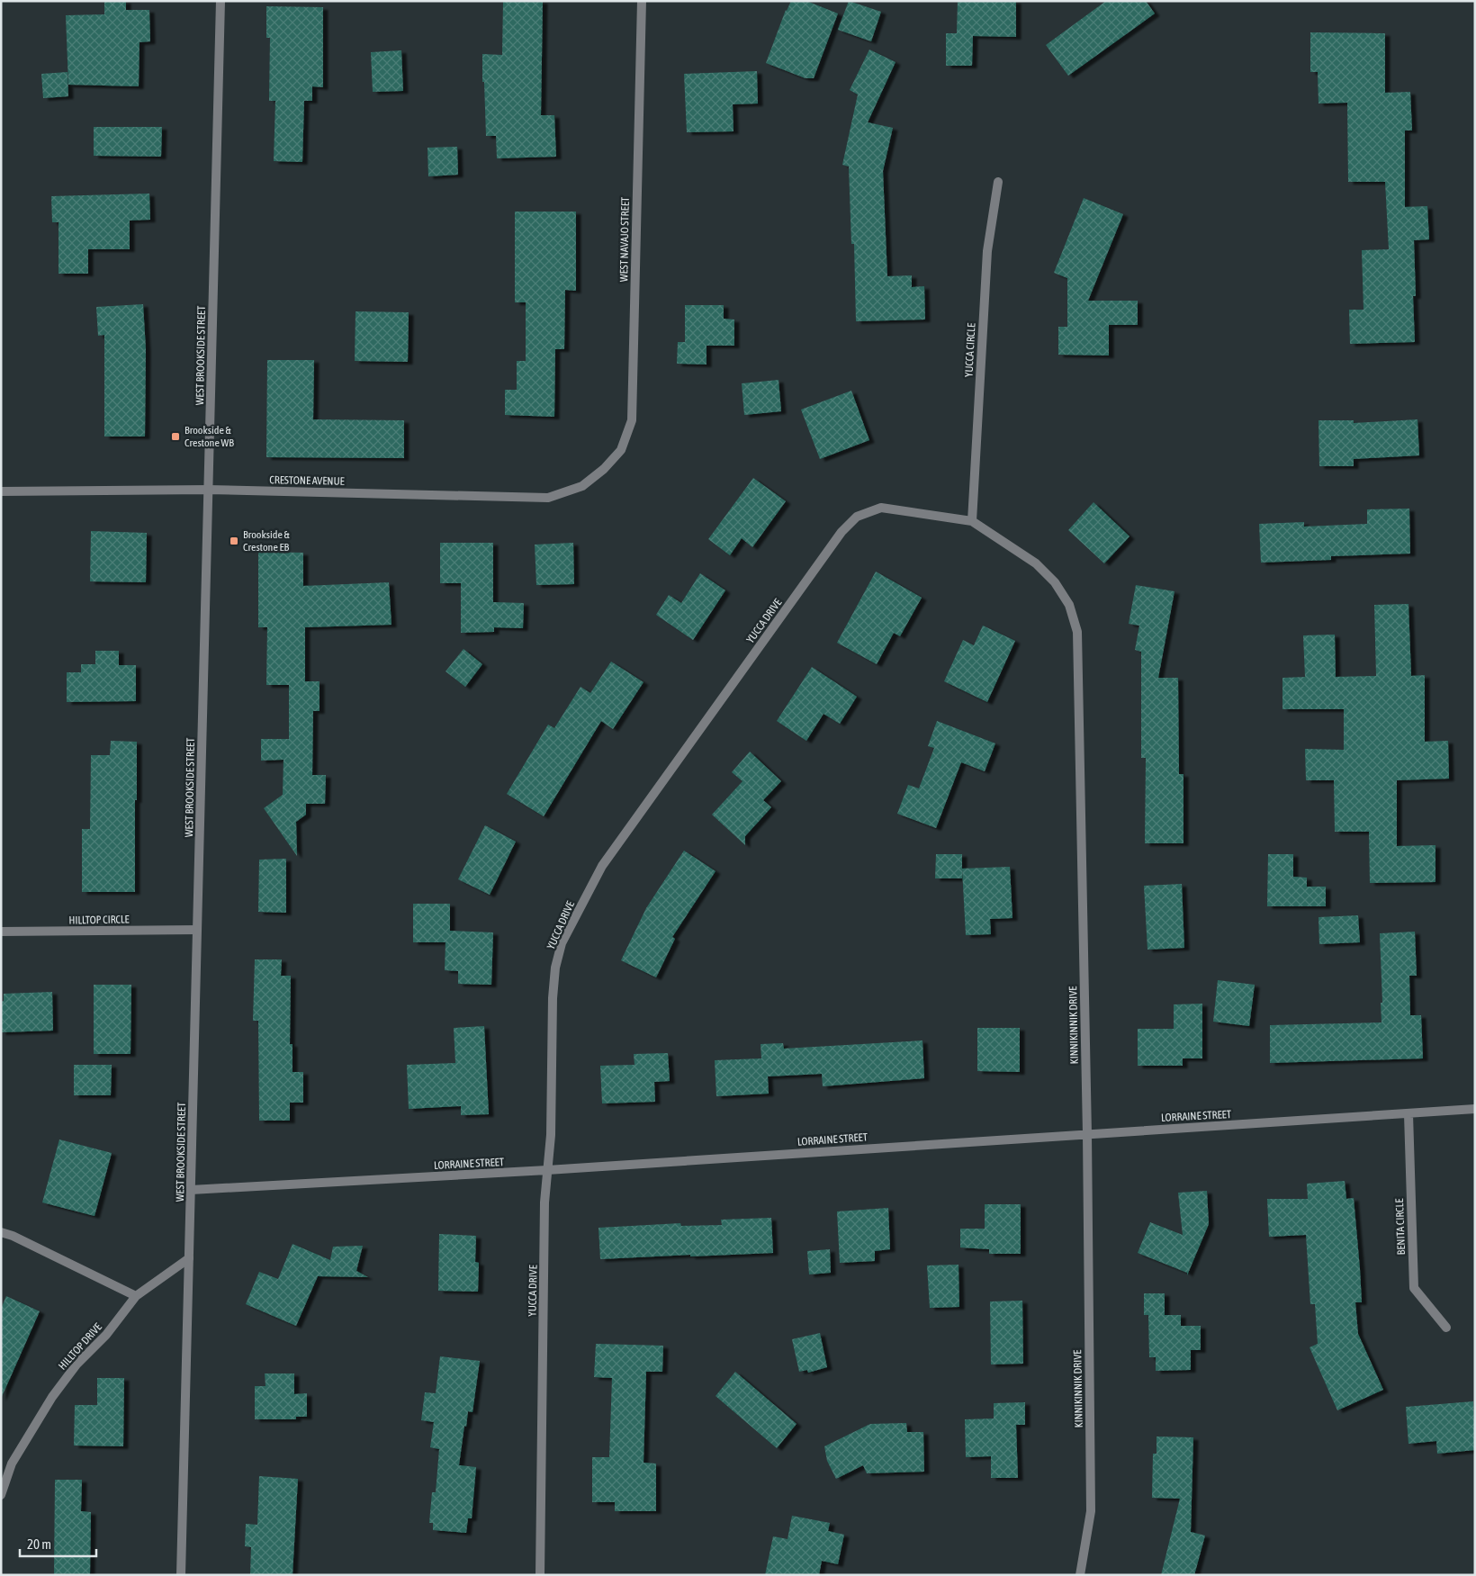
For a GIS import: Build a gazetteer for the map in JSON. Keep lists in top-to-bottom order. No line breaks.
{"streets":{"street":["WEST NAVAJO STREET","YUCCA CIRCLE","WEST BROOKSIDE STREET","CRESTONE AVENUE","YUCCA DRIVE","HILLTOP CIRCLE","KINNIKINNIK DRIVE","LORRAINE STREET","BENITA CIRCLE","HILLTOP DRIVE"]},"crossings":[["WEST NAVAJO STREET","CRESTONE AVENUE"],["YUCCA CIRCLE","YUCCA DRIVE"],["YUCCA CIRCLE","KINNIKINNIK DRIVE"],["WEST BROOKSIDE STREET","CRESTONE AVENUE"],["WEST BROOKSIDE STREET","HILLTOP CIRCLE"],["WEST BROOKSIDE STREET","LORRAINE STREET"],["WEST BROOKSIDE STREET","HILLTOP DRIVE"],["YUCCA DRIVE","KINNIKINNIK DRIVE"],["YUCCA DRIVE","LORRAINE STREET"],["KINNIKINNIK DRIVE","LORRAINE STREET"],["LORRAINE STREET","BENITA CIRCLE"]],"places":{"transit":["Brookside & Crestone WB","Brookside & Crestone EB"]},"scale_bar":"20 m"}
